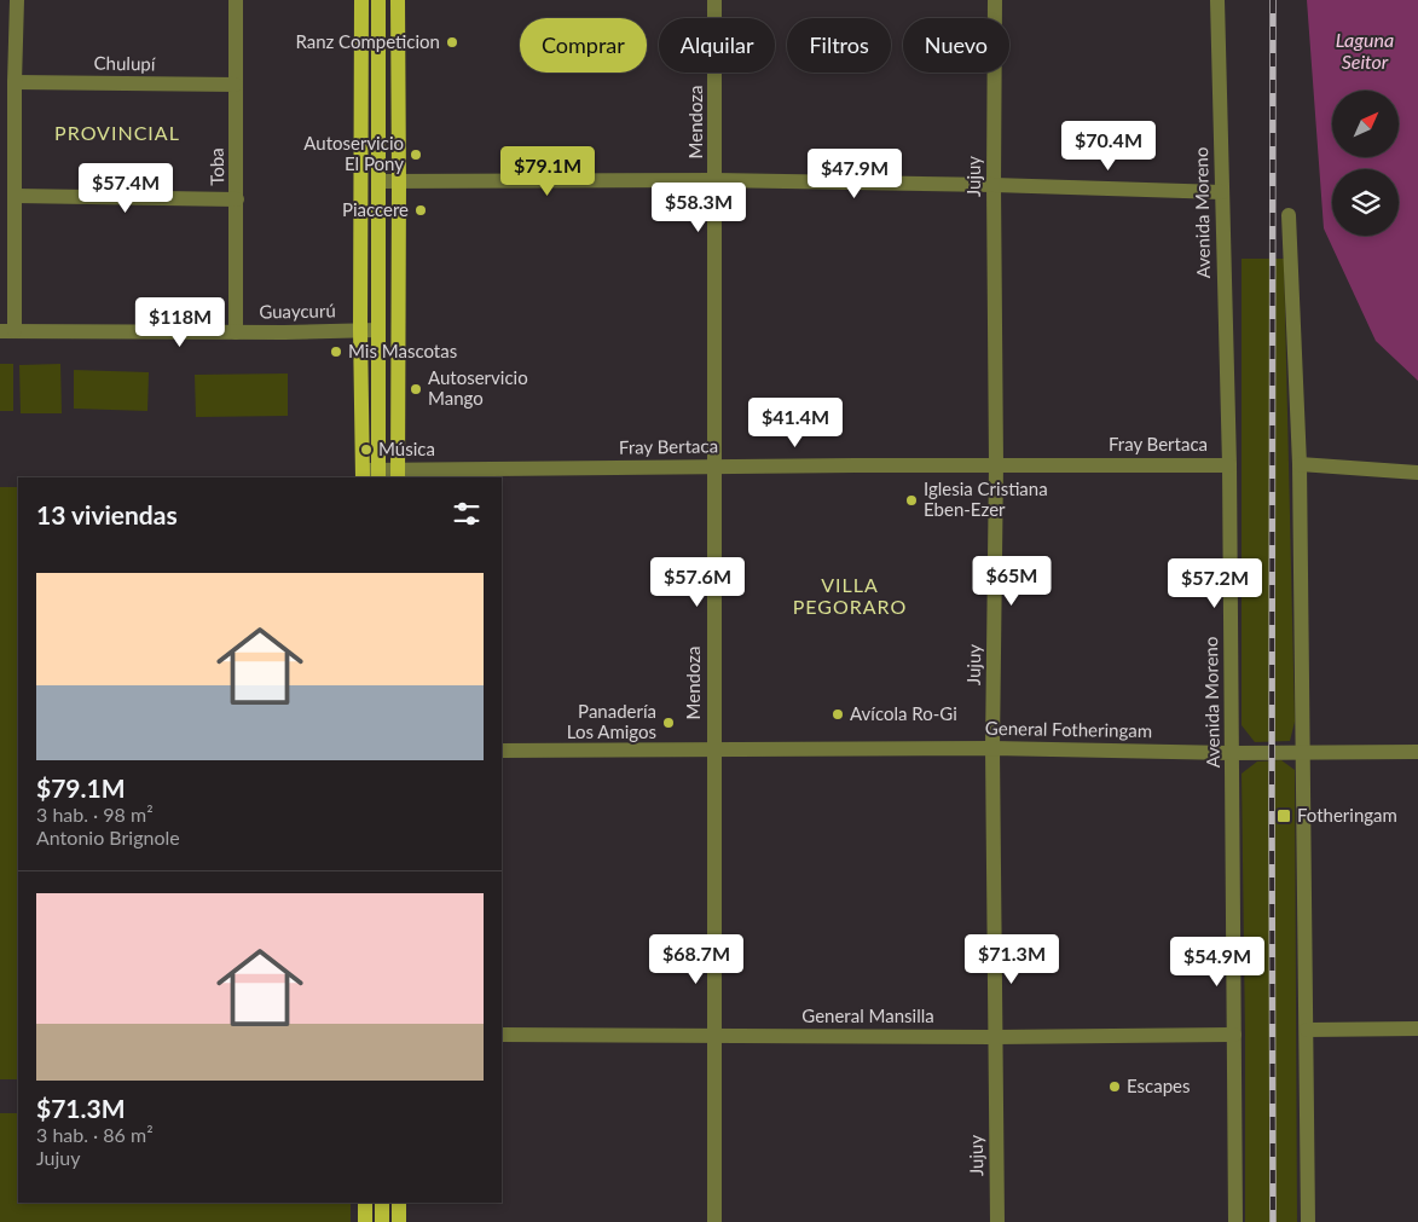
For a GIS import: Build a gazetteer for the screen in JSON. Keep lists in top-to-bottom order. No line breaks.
{"streets":{"street":["Chulupí","Mendoza","Toba","Jujuy","Avenida Moreno","Guaycurú","Fray Bertaca","General Fotheringam","General Mansilla"]},"crossings":[["Chulupí","Toba"],["Mendoza","Fray Bertaca"],["Mendoza","General Fotheringam"],["Mendoza","General Mansilla"],["Toba","Guaycurú"],["Jujuy","Fray Bertaca"],["Jujuy","General Fotheringam"],["Jujuy","General Mansilla"],["Avenida Moreno","Fray Bertaca"],["Avenida Moreno","General Fotheringam"],["Avenida Moreno","General Mansilla"]],"districts":["PROVINCIAL","VILLA PEGORARO"],"water":["Laguna Seitor"],"places":{"other":["Ranz Competicion","Autoservicio El Pony","Piaccere","Mis Mascotas","Autoservicio Mango","Música","Iglesia Cristiana Eben-Ezer","Avícola Ro-Gi","Panadería Los Amigos","Escapes"],"transit":["Fotheringam"]},"north":"top right","page":{"chip":["Comprar","Alquilar","Filtros","Nuevo"],"price":["$70.4M","$79.1M","$47.9M","$57.4M","$58.3M","$118M","$41.4M","$65M","$57.6M","$57.2M","$68.7M","$71.3M","$54.9M"],"heading":"13 viviendas","list":[{"name":"$79.1M","note":"3 hab. · 98 m² · Antonio Brignole"},{"name":"$71.3M","note":"3 hab. · 86 m² · Jujuy"}]}}
